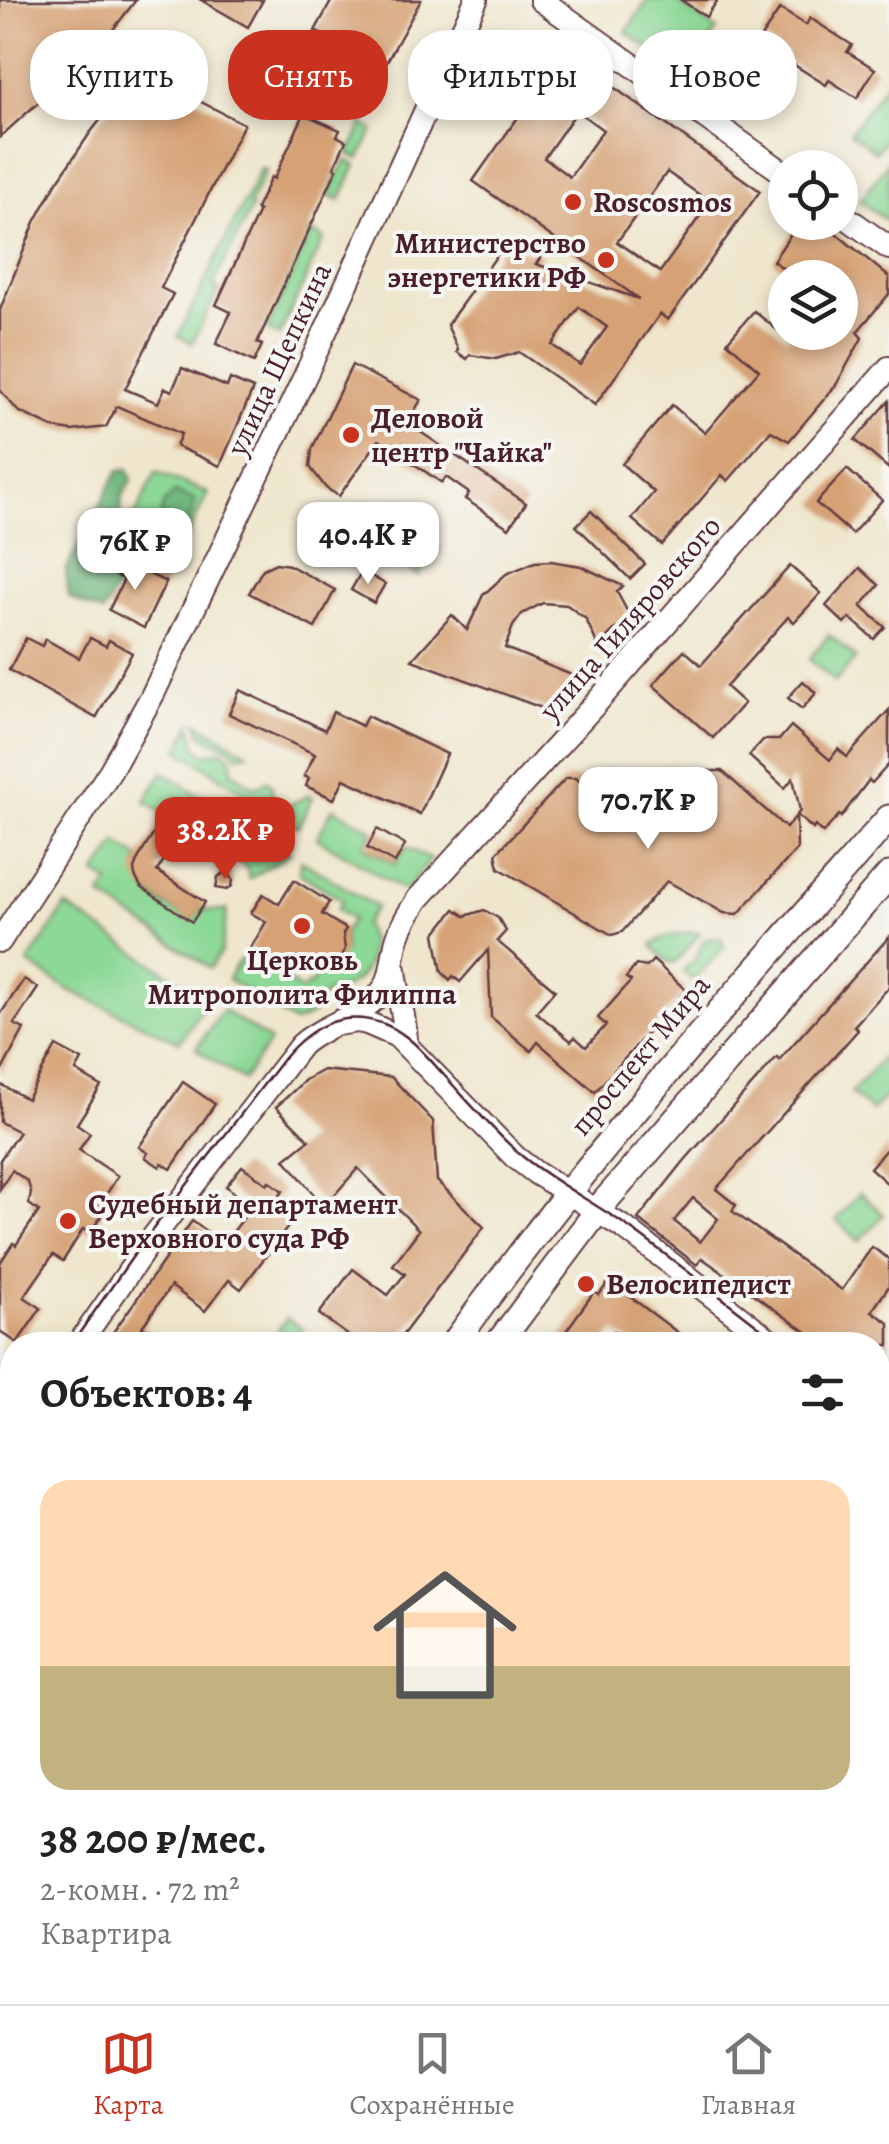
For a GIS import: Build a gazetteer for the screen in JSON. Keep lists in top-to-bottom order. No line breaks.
{"streets":{"main road":["проспект Мира"],"street":["улица Щепкина","улица Гиляровского"]},"places":["Roscosmos","Министерство энергетики РФ","Деловой центр \"Чайка\"","Церковь Митрополита Филиппа","Судебный департамент Верховного суда РФ","Велосипедист"],"page":{"chip":["Купить","Снять","Фильтры","Новое"],"price":["40.4K ₽","76K ₽","70.7K ₽","38.2K ₽"],"heading":"Объектов: 4","list":[{"name":"38 200 ₽/мес.","note":"2-комн. · 72 m² · Квартира"}],"tabs":["Карта","Сохранённые","Главная"]}}
